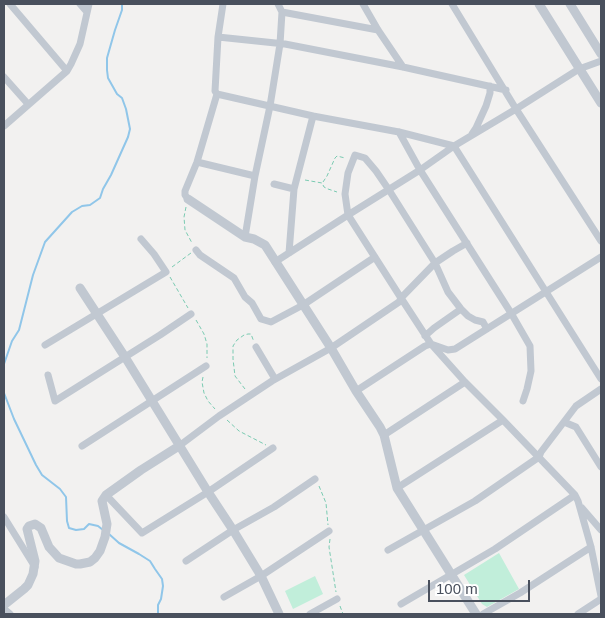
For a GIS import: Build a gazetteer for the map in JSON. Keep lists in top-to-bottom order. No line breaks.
{"scale_bar":"100 m"}
